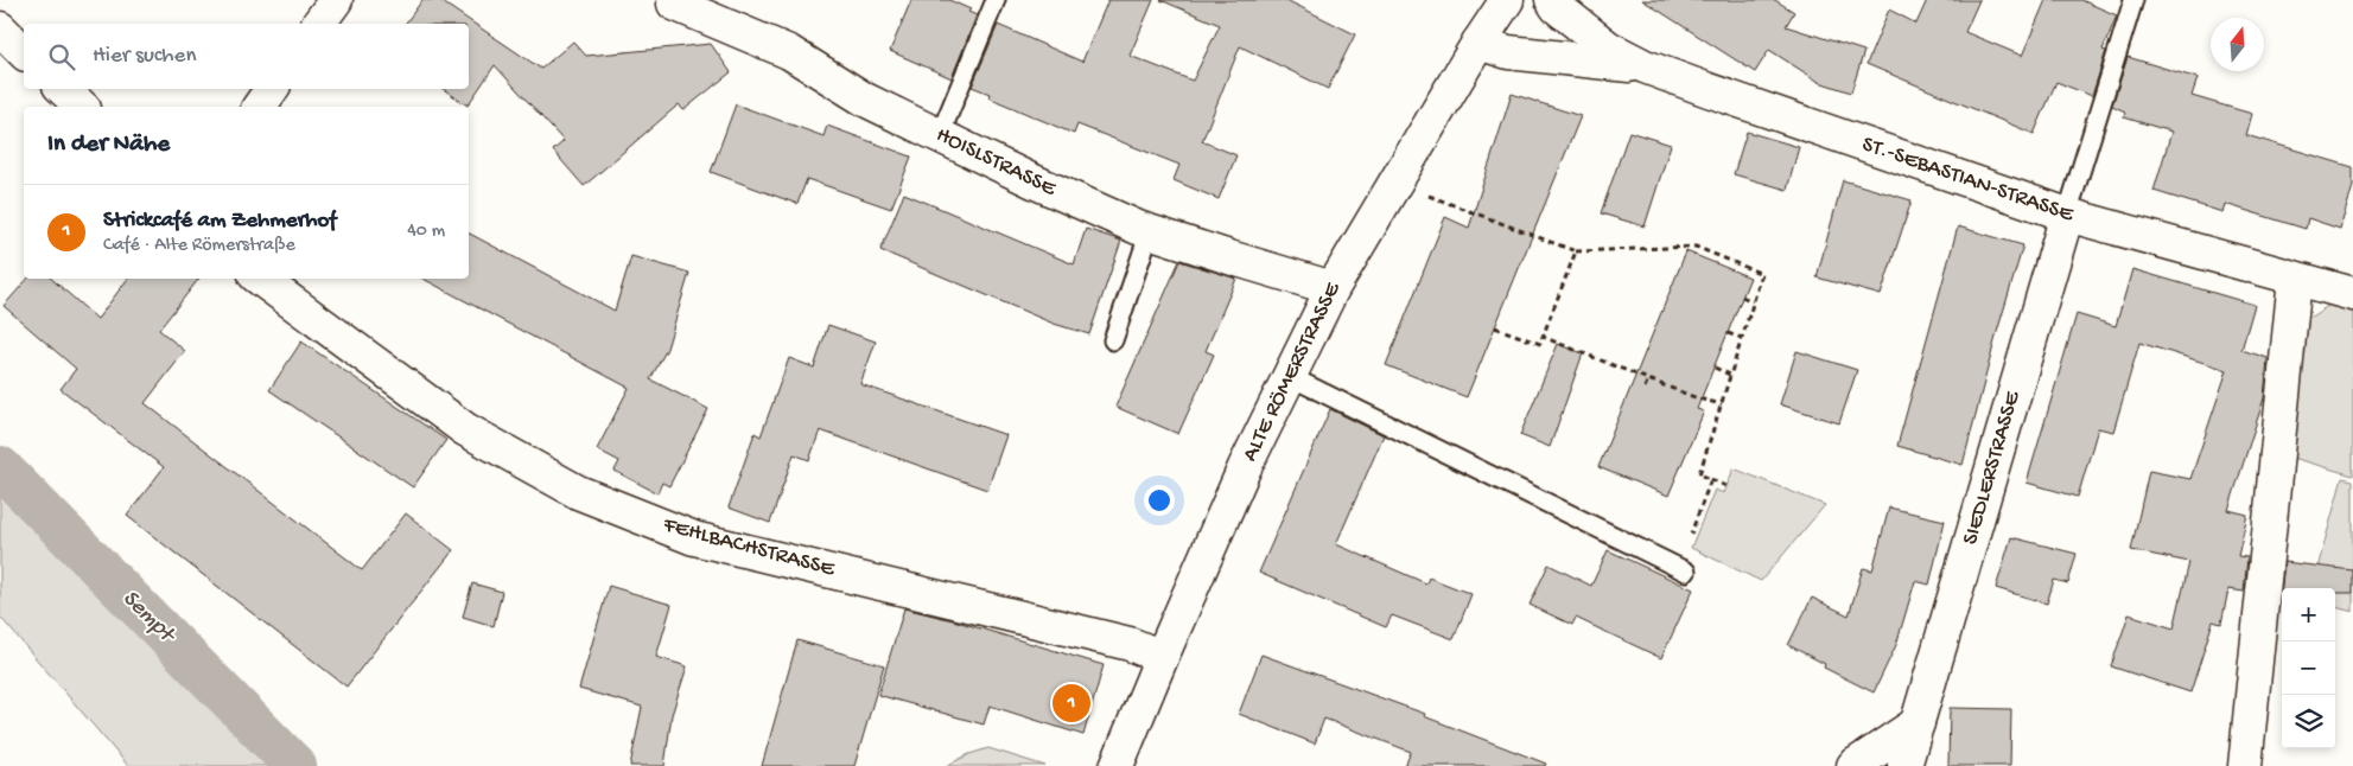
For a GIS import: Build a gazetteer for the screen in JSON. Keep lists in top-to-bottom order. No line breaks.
{"streets":{"street":["HOISLSTRASSE","ST.-SEBASTIAN-STRASSE","ALTE RÖMERSTRASSE","SIEDLERSTRASSE","FEHLBACHSTRASSE"]},"crossings":[["HOISLSTRASSE","ALTE RÖMERSTRASSE"],["ST.-SEBASTIAN-STRASSE","ALTE RÖMERSTRASSE"],["ST.-SEBASTIAN-STRASSE","SIEDLERSTRASSE"],["ALTE RÖMERSTRASSE","FEHLBACHSTRASSE"]],"water":["Sempt"],"north":"top","page":{"search":"Hier suchen","heading":"In der Nähe","list":[{"mark":"1","name":"Strickcafé am Zehmerhof","note":"Café · Alte Römerstraße","value":"40 m"}],"map_buttons":["+","−"],"pins":"1"}}
